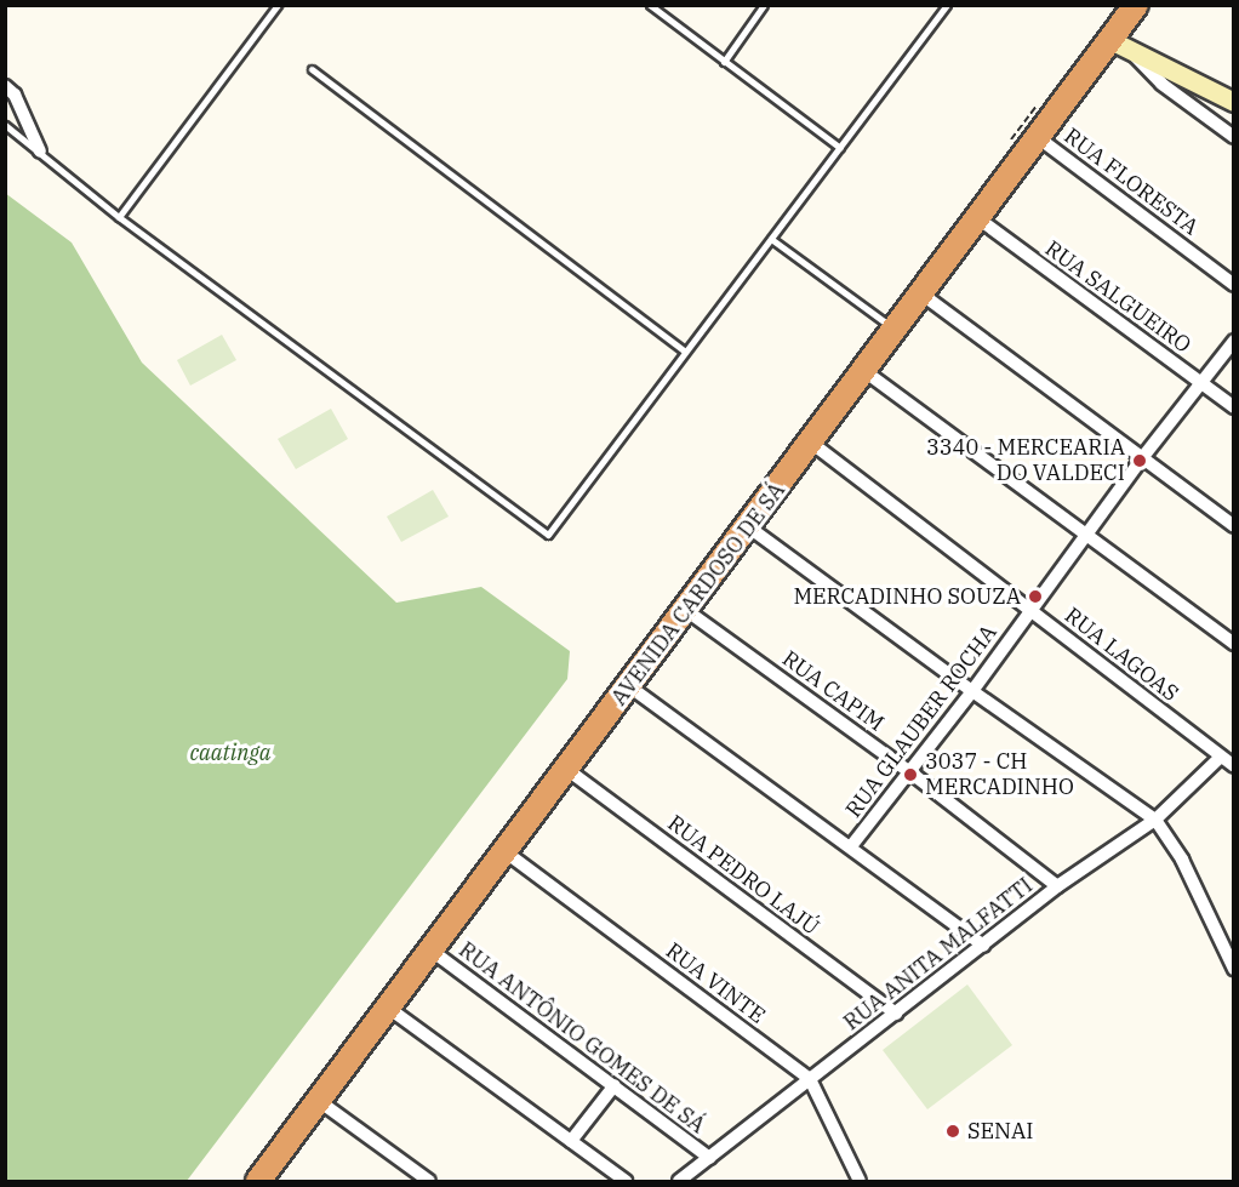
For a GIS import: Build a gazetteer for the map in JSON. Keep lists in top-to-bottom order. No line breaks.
{"streets":{"highway":["AVENIDA CARDOSO DE SÁ"],"street":["RUA FLORESTA","RUA SALGUEIRO","RUA LAGOAS","RUA CAPIM","RUA GLAUBER ROCHA","RUA PEDRO LAJÚ","RUA ANITA MALFATTI","RUA VINTE","RUA ANTÔNIO GOMES DE SÁ"]},"crossings":[["RUA FLORESTA","AVENIDA CARDOSO DE SÁ"],["RUA SALGUEIRO","AVENIDA CARDOSO DE SÁ"],["RUA SALGUEIRO","RUA GLAUBER ROCHA"],["AVENIDA CARDOSO DE SÁ","RUA LAGOAS"],["AVENIDA CARDOSO DE SÁ","RUA CAPIM"],["AVENIDA CARDOSO DE SÁ","RUA PEDRO LAJÚ"],["AVENIDA CARDOSO DE SÁ","RUA VINTE"],["AVENIDA CARDOSO DE SÁ","RUA ANTÔNIO GOMES DE SÁ"],["RUA LAGOAS","RUA GLAUBER ROCHA"],["RUA LAGOAS","RUA ANITA MALFATTI"],["RUA CAPIM","RUA GLAUBER ROCHA"],["RUA CAPIM","RUA ANITA MALFATTI"],["RUA PEDRO LAJÚ","RUA ANITA MALFATTI"],["RUA ANITA MALFATTI","RUA VINTE"],["RUA ANITA MALFATTI","RUA ANTÔNIO GOMES DE SÁ"]],"parks":["caatinga"],"places":["3340 - MERCEARIA DO VALDECI","MERCADINHO SOUZA","3037 - CH MERCADINHO","SENAI"]}
